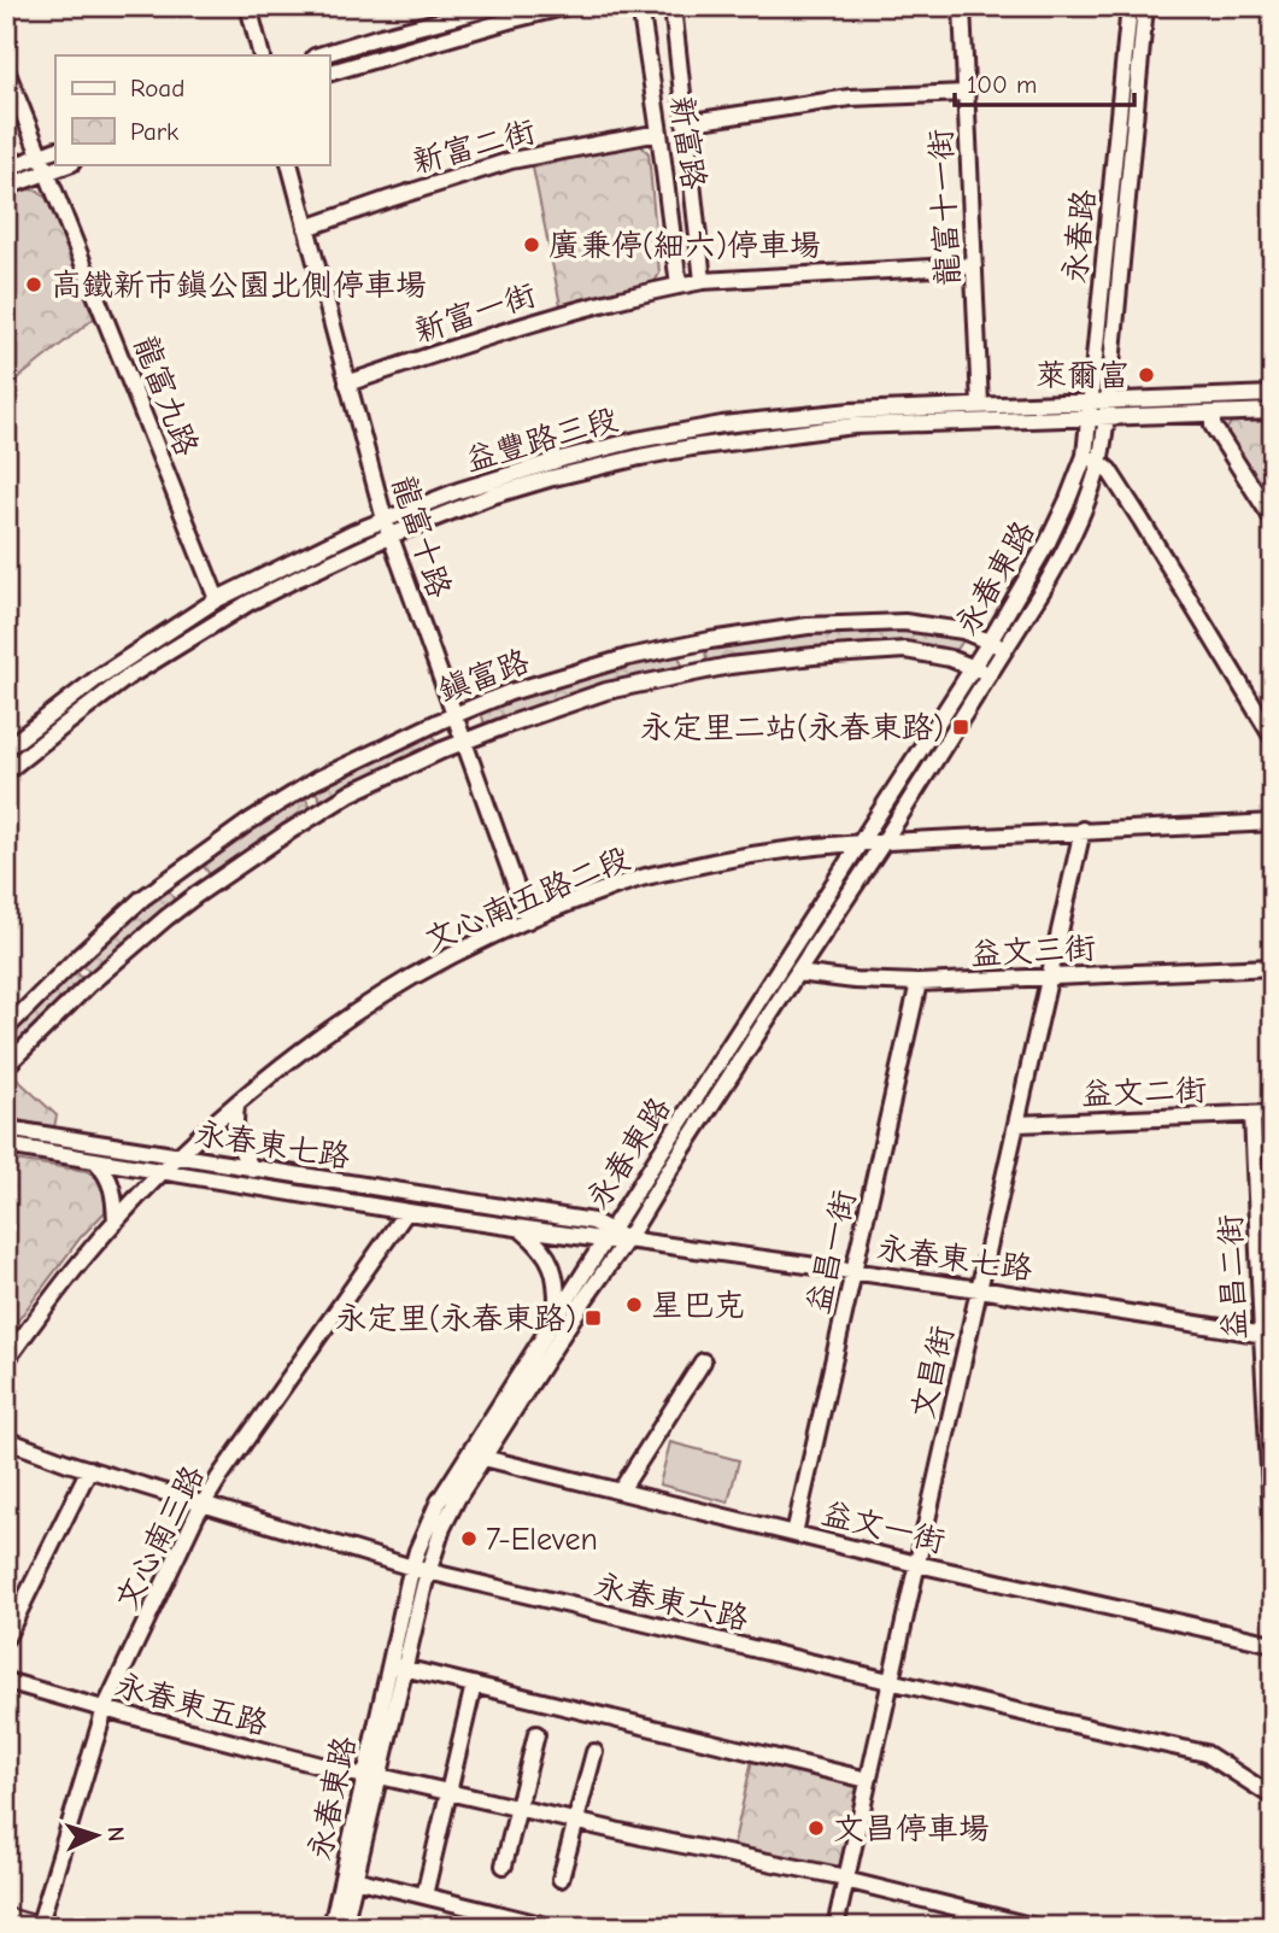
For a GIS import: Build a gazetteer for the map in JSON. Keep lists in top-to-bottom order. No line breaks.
{"streets":{"street":["新富路","新富二街","龍富十一街","永春路","新富一街","龍富九路","益豐路三段","龍富十路","永春東路","鎮富路","文心南五路二段","益文三街","益文二街","永春東七路","益昌一街","益昌二街","文昌街","益文一街","文心南三路","永春東六路","永春東五路"]},"crossings":[["新富路","新富二街"],["新富路","新富一街"],["新富二街","龍富十路"],["龍富十一街","新富一街"],["龍富十一街","益豐路三段"],["永春路","益豐路三段"],["永春路","永春東路"],["新富一街","龍富十路"],["龍富九路","益豐路三段"],["益豐路三段","龍富十路"],["龍富十路","鎮富路"],["龍富十路","文心南五路二段"],["永春東路","鎮富路"],["永春東路","文心南五路二段"],["永春東路","益文三街"],["永春東路","永春東七路"],["永春東路","益文一街"],["永春東路","永春東六路"],["永春東路","永春東五路"],["文心南五路二段","永春東七路"],["文心南五路二段","文昌街"],["益文三街","益昌一街"],["益文三街","文昌街"],["益文二街","益昌二街"],["益文二街","文昌街"],["永春東七路","益昌一街"],["永春東七路","益昌二街"],["永春東七路","文昌街"],["永春東七路","文心南三路"],["益昌一街","益文一街"],["文昌街","益文一街"],["文昌街","永春東六路"],["文昌街","永春東五路"],["文心南三路","永春東六路"],["文心南三路","永春東五路"]],"places":{"other":["廣兼停(細六)停車場","高鐵新市鎮公園北側停車場","萊爾富","星巴克","7-Eleven","文昌停車場"],"transit":["永定里二站(永春東路)","永定里(永春東路)"]},"legend":["Road","Park"],"scale_bar":"100 m","north":"right"}
